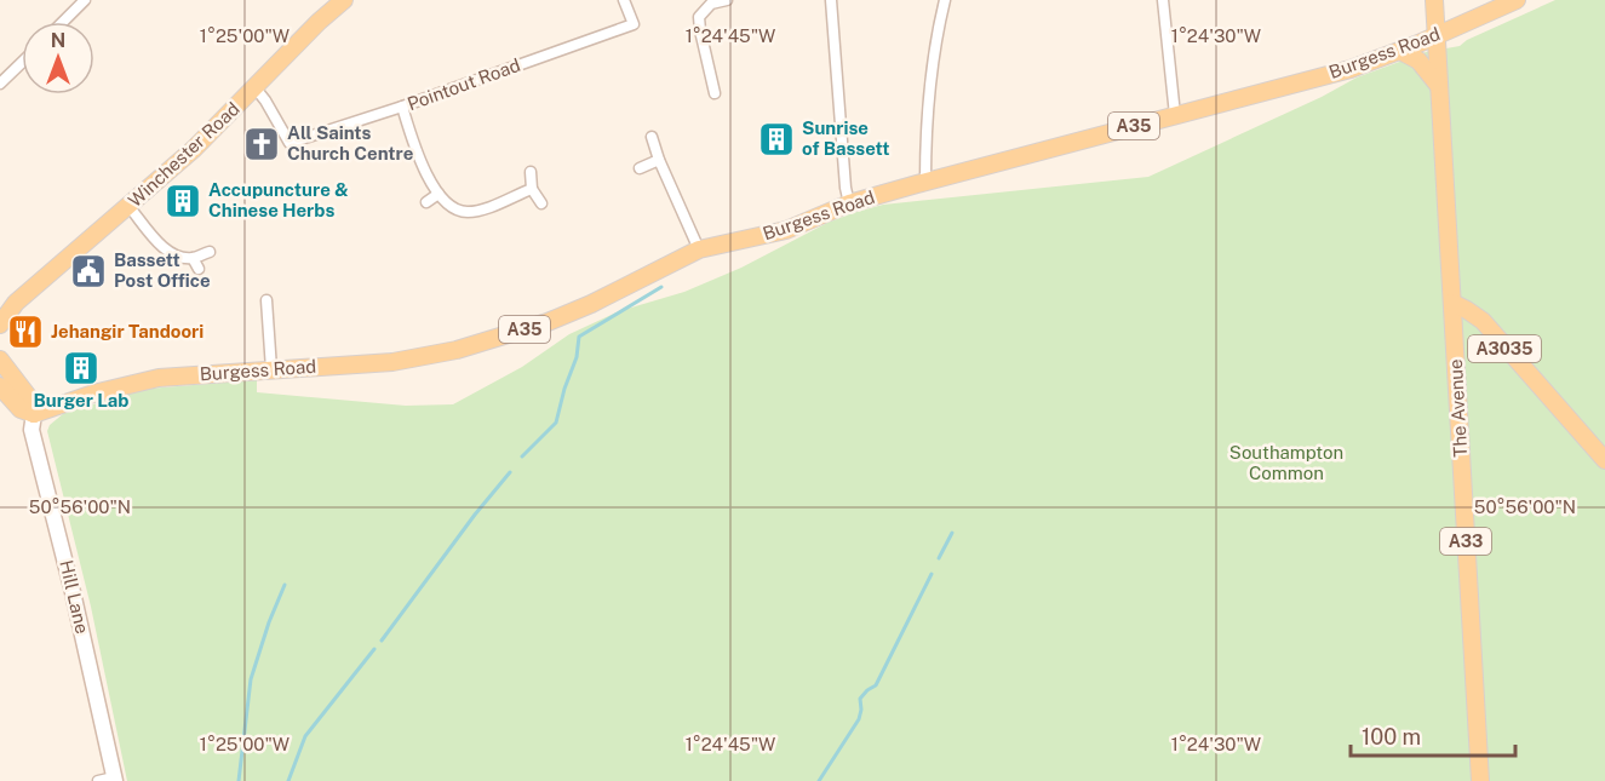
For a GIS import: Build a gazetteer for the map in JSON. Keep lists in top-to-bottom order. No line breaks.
{"streets":{"main road":["Burgess Road","A35","Winchester Road","A3035","The Avenue","A33","Hill Lane"],"street":["Pointout Road"]},"crossings":[["Burgess Road","The Avenue"],["Burgess Road","A33"],["Burgess Road","Hill Lane"],["Pointout Road","Winchester Road"],["A3035","The Avenue"],["The Avenue","A33"]],"parks":["Southampton Common"],"places":{"building":["Sunrise of Bassett","Accupuncture & Chinese Herbs","Burger Lab"],"church":["All Saints Church Centre"],"public building":["Bassett Post Office"],"restaurant":["Jehangir Tandoori"]},"scale_bar":"100 m","north":"top","coordinates":["1°25'00\"W","1°24'45\"W","1°24'30\"W","50°56'00\"N"]}
